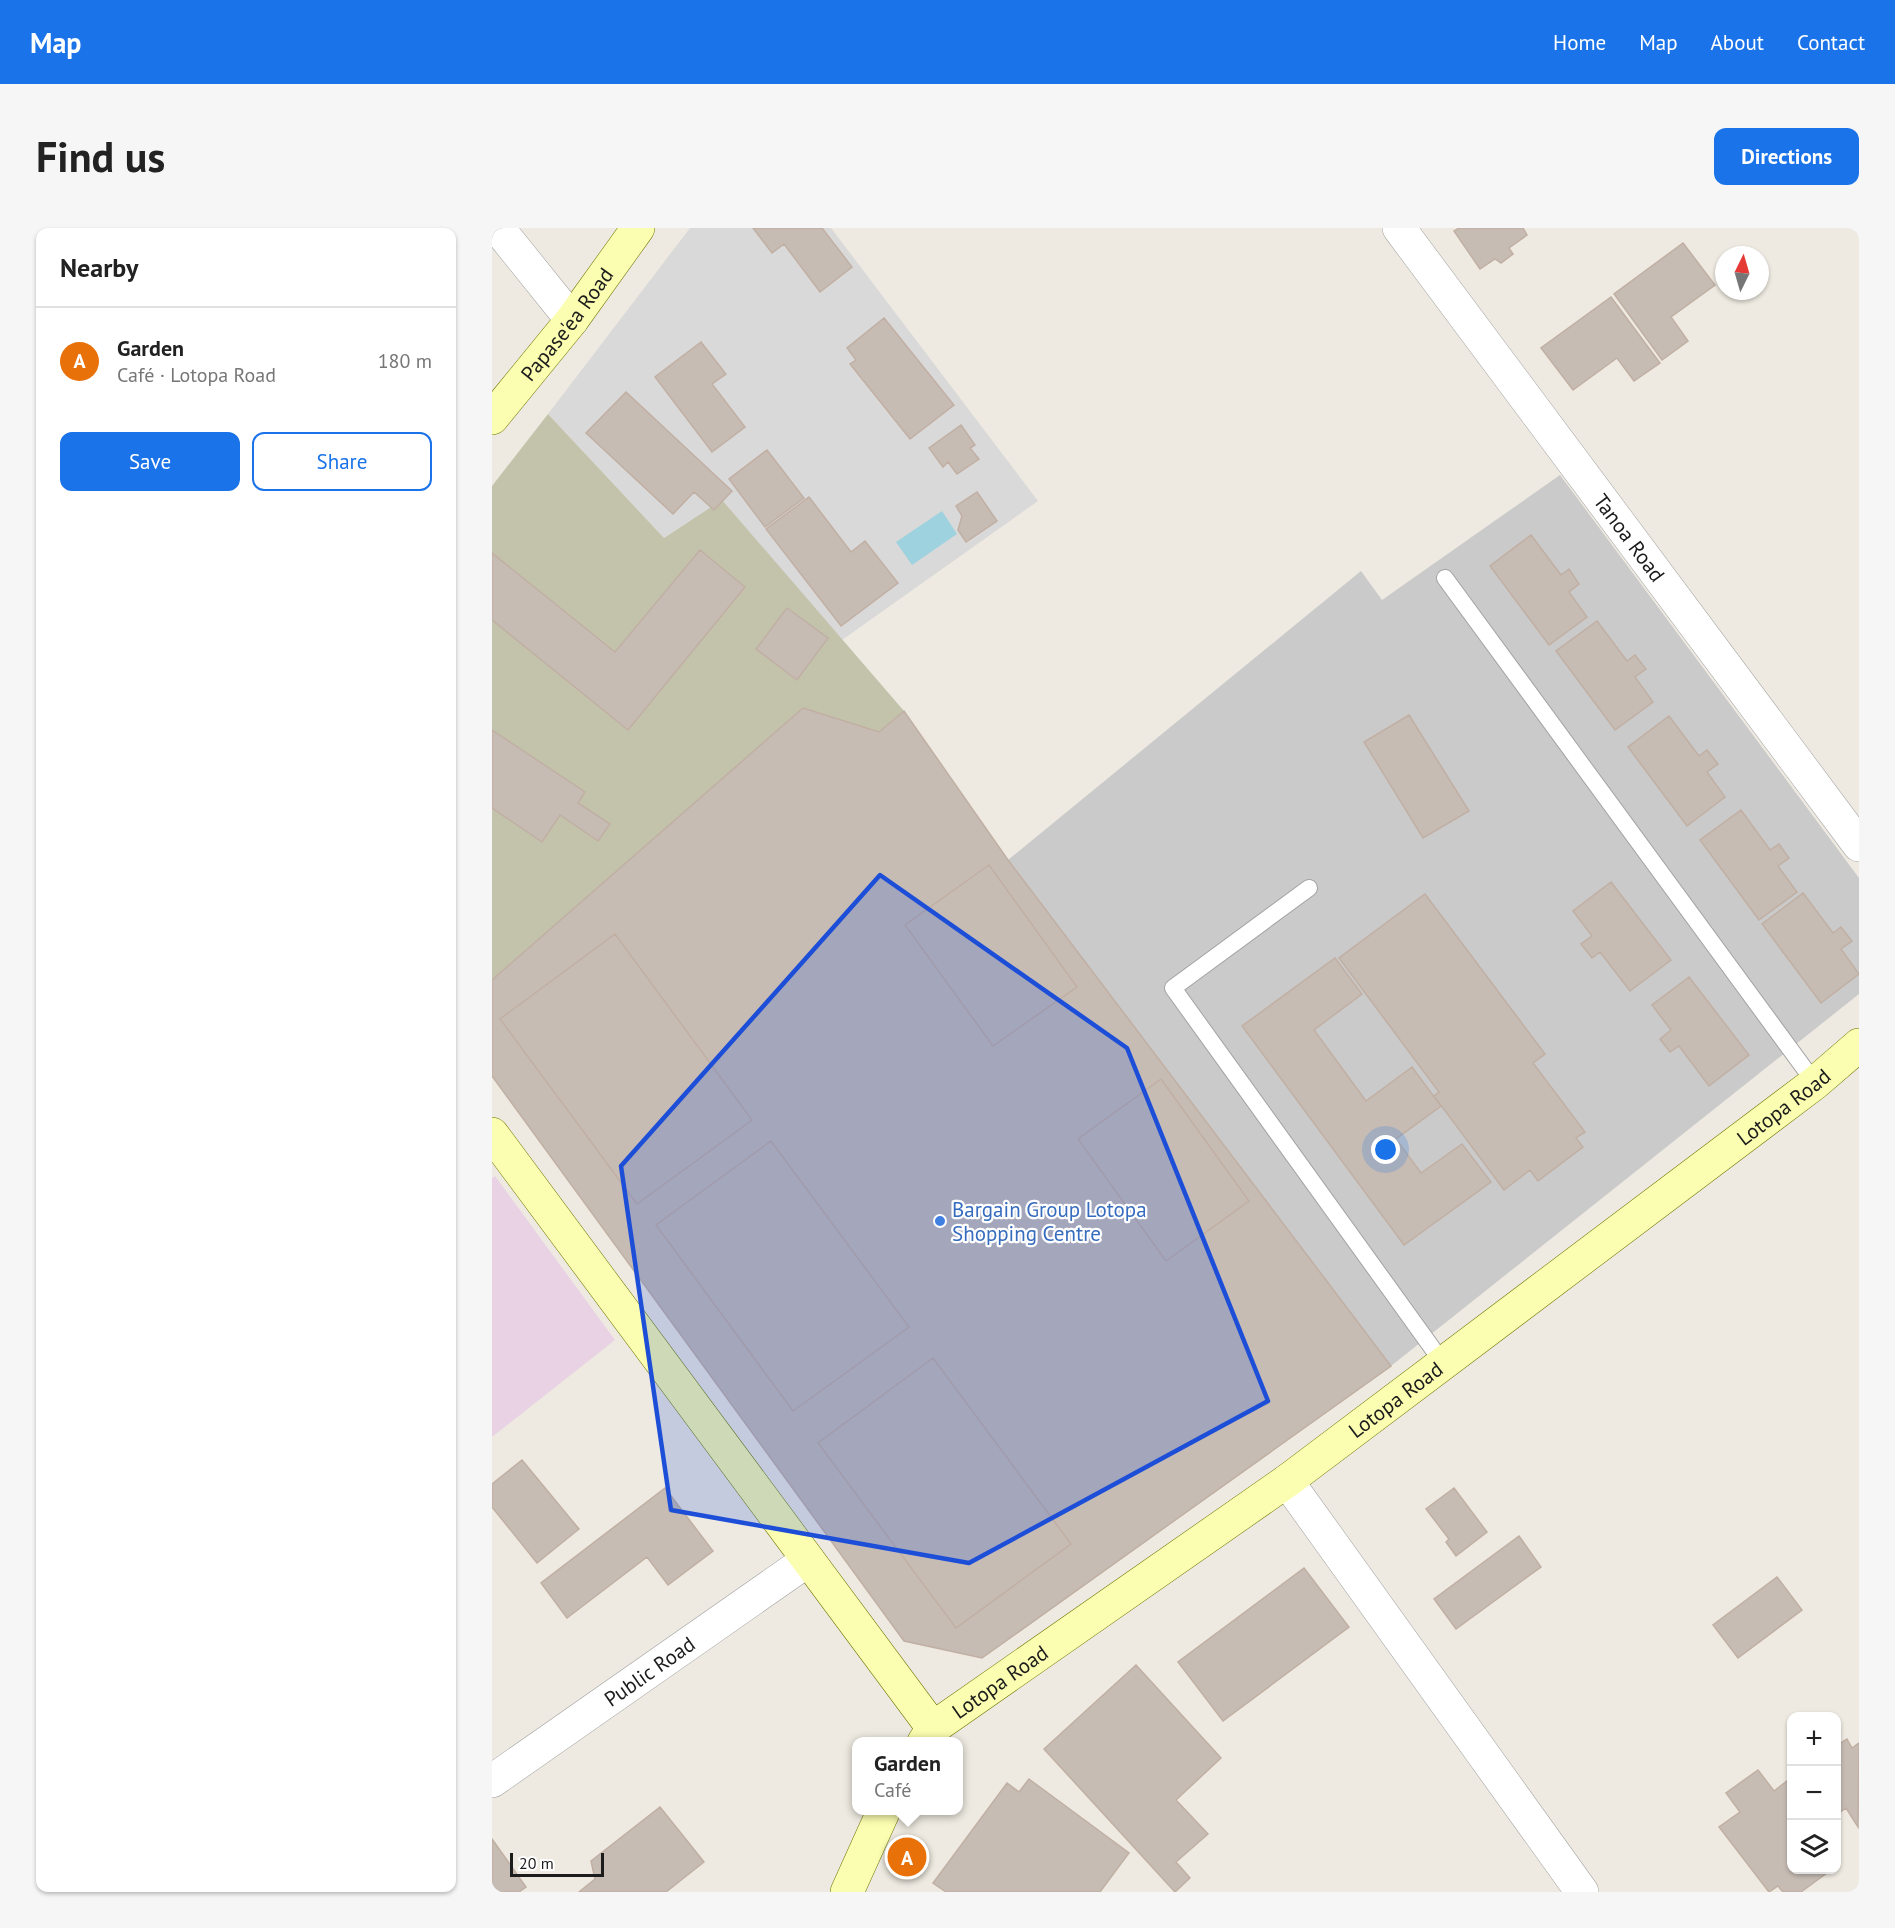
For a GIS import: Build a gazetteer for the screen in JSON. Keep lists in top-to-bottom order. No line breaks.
{"streets":{"street":["Papase'ea Road","Tanoa Road","Lotopa Road","Public Road"]},"places":["Bargain Group Lotopa Shopping Centre"],"scale_bar":"20 m","north":"top","page":{"header":"Map","nav":["Home","Map","About","Contact"],"buttons":["Directions",["Save","Share"]],"title":"Find us","heading":"Nearby","list":[{"mark":"A","name":"Garden","note":"Café · Lotopa Road","value":"180 m"}],"map_buttons":["+","−"],"popup":["Garden","Café"],"pins":"A","scale":"20 m"}}
